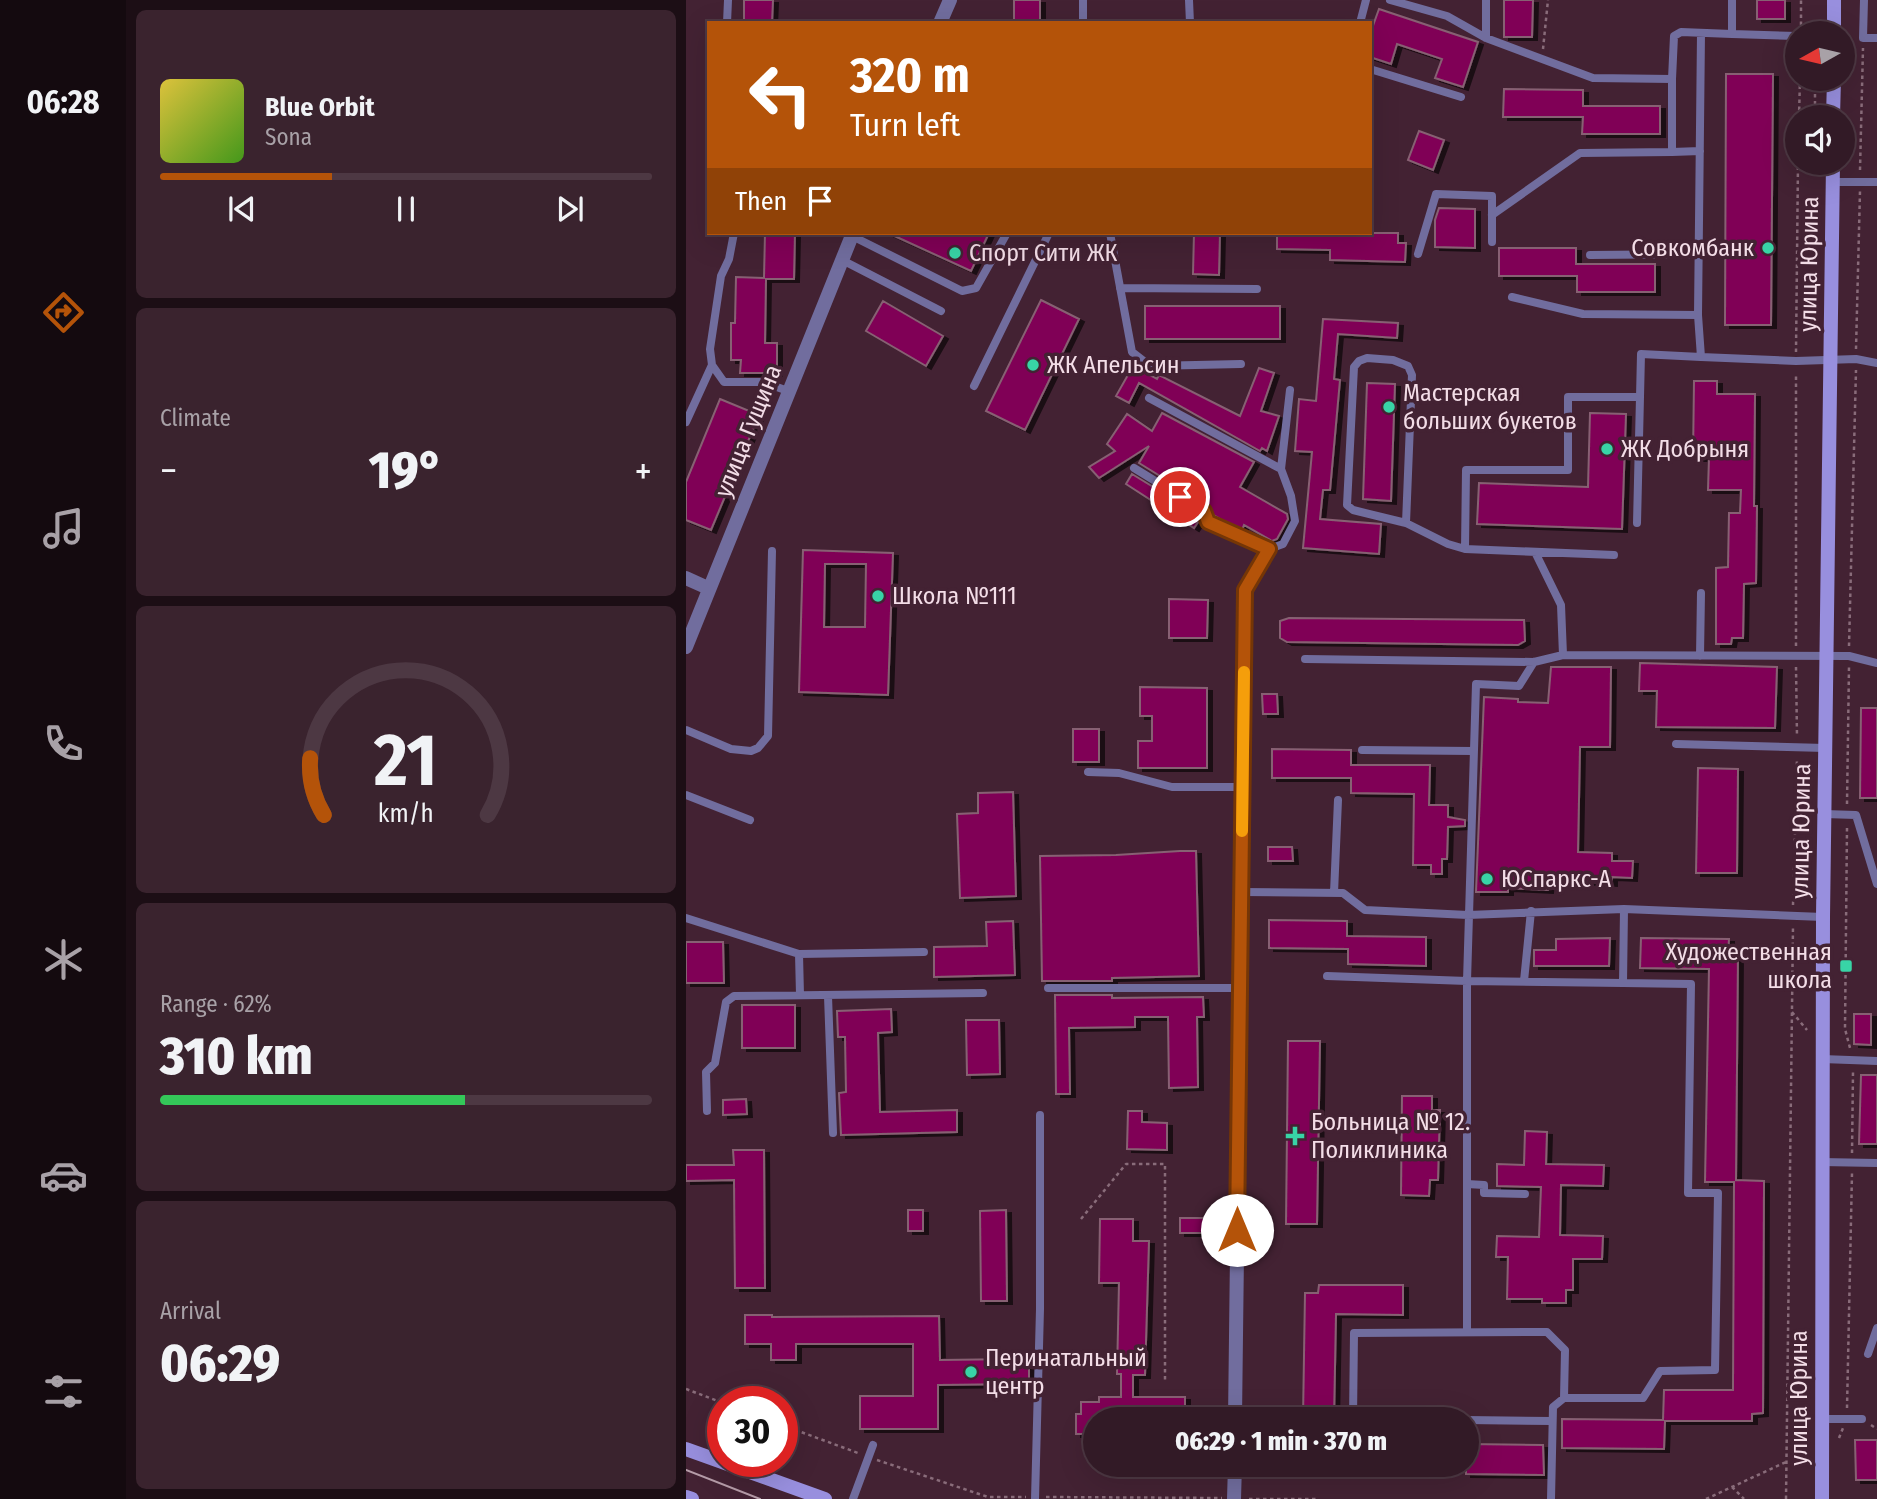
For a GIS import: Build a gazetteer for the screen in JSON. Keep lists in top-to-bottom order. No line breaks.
{"streets":{"main road":["улица Юрина"],"street":["улица Гущина"]},"places":{"other":["Совкомбанк","Спорт Сити ЖК","ЖК Апельсин","Мастерская больших букетов","ЖК Добрыня","Школа №111","ЮСпаркс-А","Перинатальный центр"],"transit":["Художественная школа"],"health":["Больница № 12. Поликлиника"]},"north":"left","page":{"tabs":"06:28","turn":["320 m","Turn left"],"song":["Blue Orbit","Sona"],"then":"Then","tile":["Climate",["Range · 62%","310 km"],["Arrival","06:29"]],"heat":["−","19°","+"],"limit":"30","trip":"06:29 · 1 min · 370 m","gauge":["21","km/h"]}}
